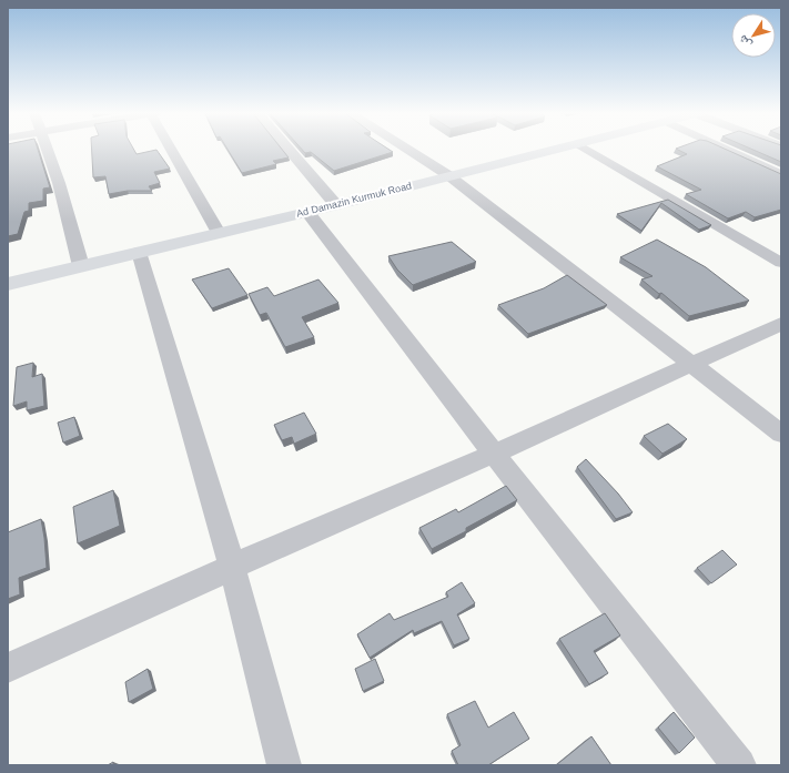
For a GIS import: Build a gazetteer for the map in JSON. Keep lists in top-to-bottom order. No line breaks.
{"streets":{"highway":["Ad Damazin Kurmuk Road"]},"north":"bottom left"}
